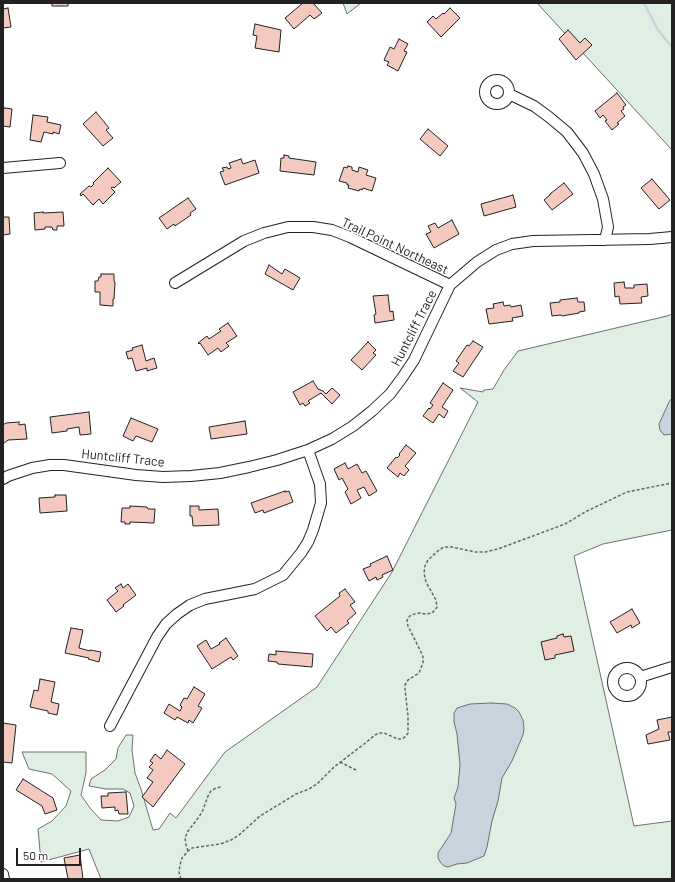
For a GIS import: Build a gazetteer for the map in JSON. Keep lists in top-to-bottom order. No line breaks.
{"streets":{"street":["Trail Point Northeast","Huntcliff Trace"]},"crossings":[["Trail Point Northeast","Huntcliff Trace"]],"scale_bar":"50 m"}
